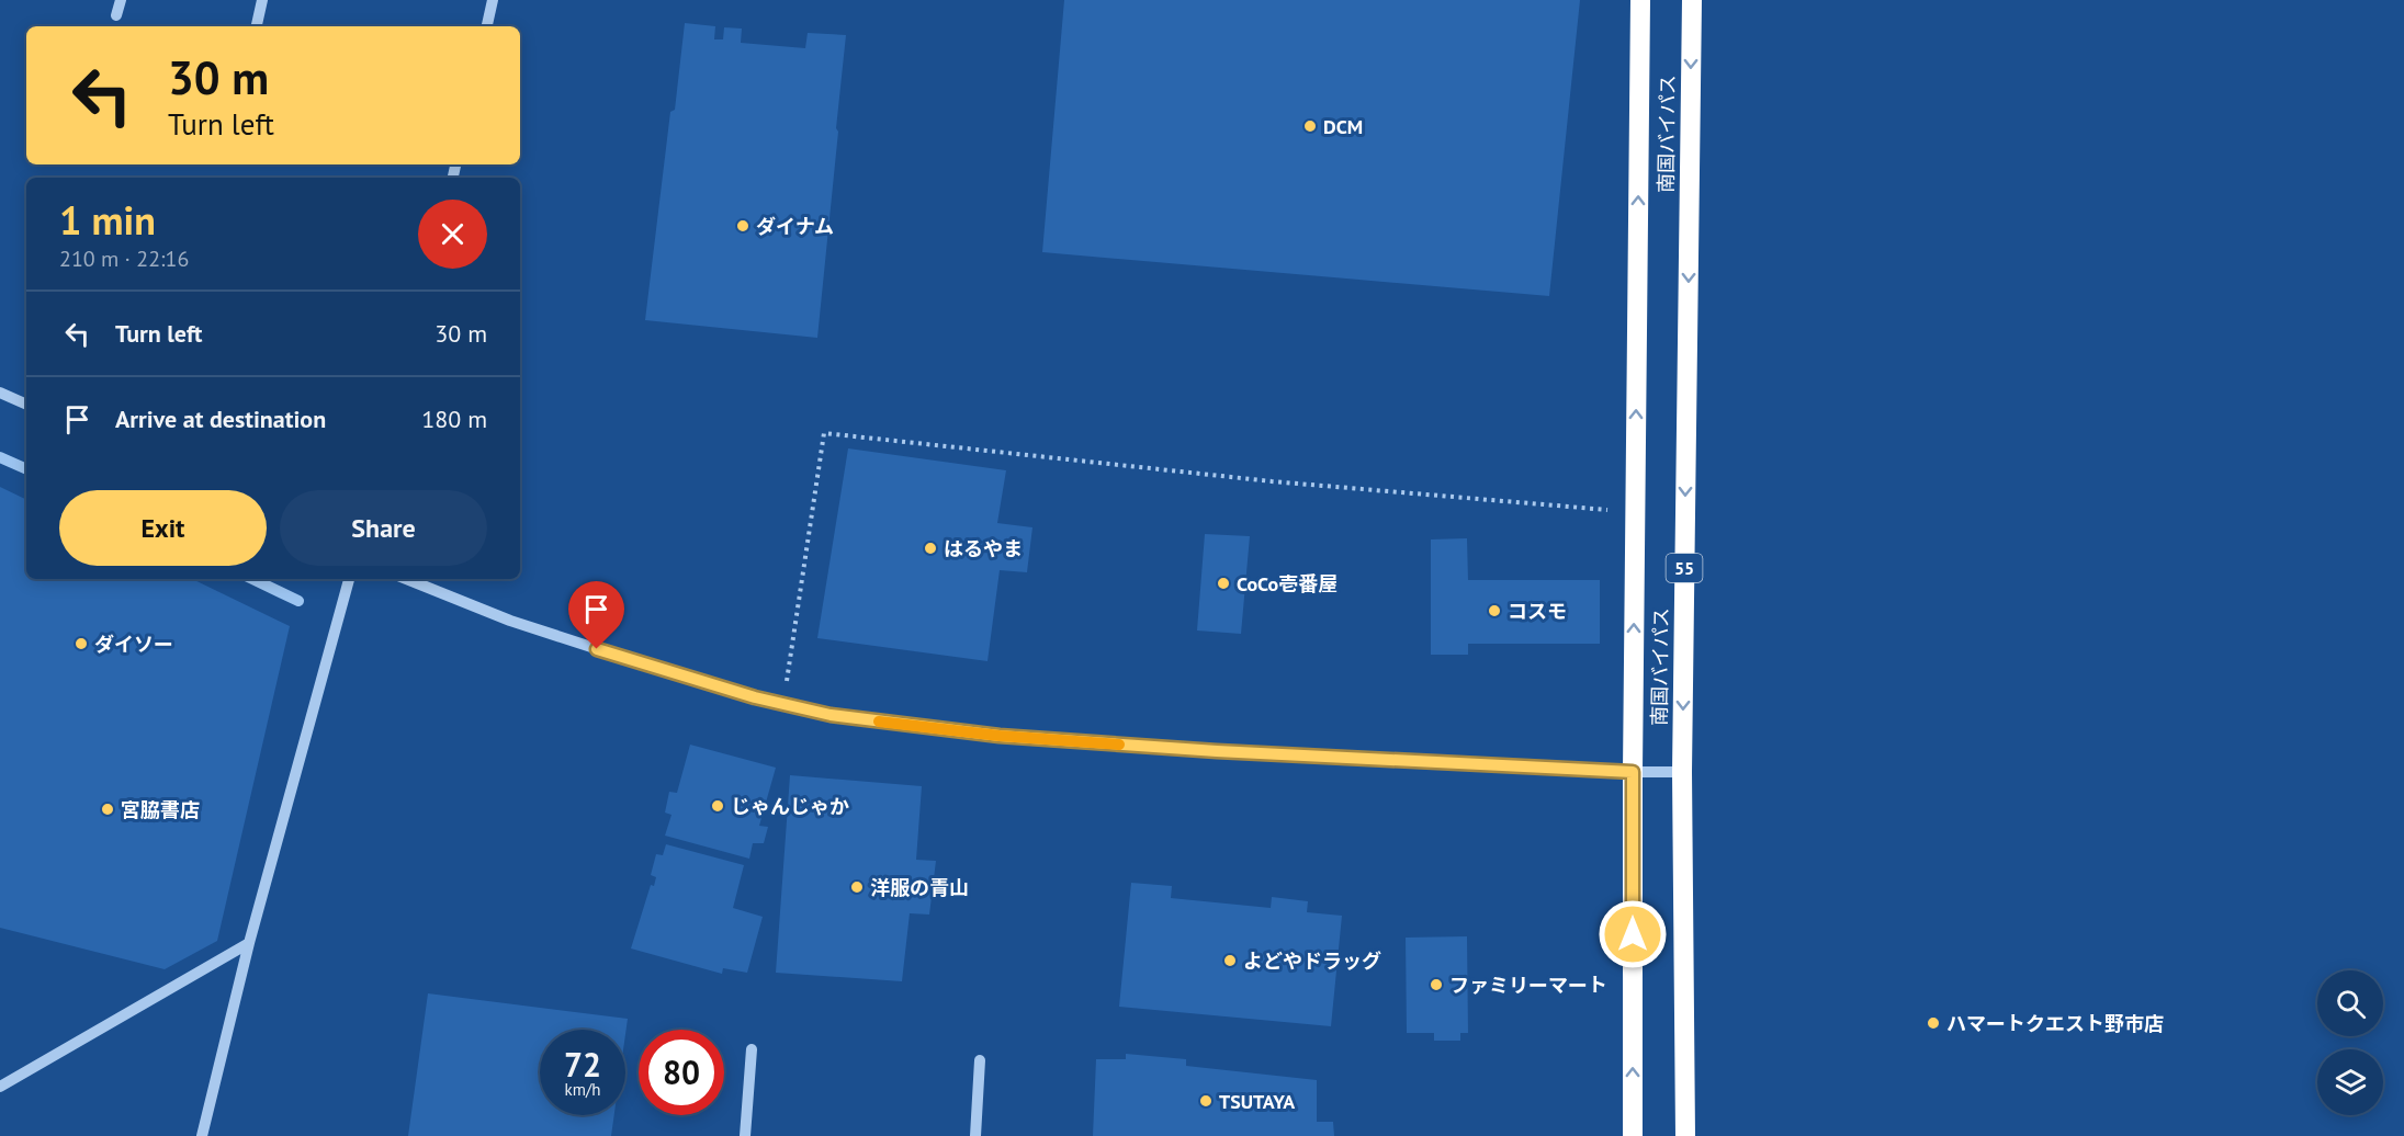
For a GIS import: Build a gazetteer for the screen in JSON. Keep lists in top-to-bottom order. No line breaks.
{"streets":{"highway":["南国バイパス","55"]},"places":["DCM","ダイナム","はるやま","CoCo壱番屋","コスモ","ダイソー","じゃんじゃか","宮脇書店","洋服の青山","よどやドラッグ","ファミリーマート","ハマートクエスト野市店","TSUTAYA"],"page":{"turn":["30 m","Turn left"],"heading":["1 min","210 m · 22:16"],"list":[{"name":"Turn left","value":"30 m"},{"name":"Arrive at destination","value":"180 m"}],"buttons":["Exit","Share"],"speed":"72 km/h","limit":"80"}}
